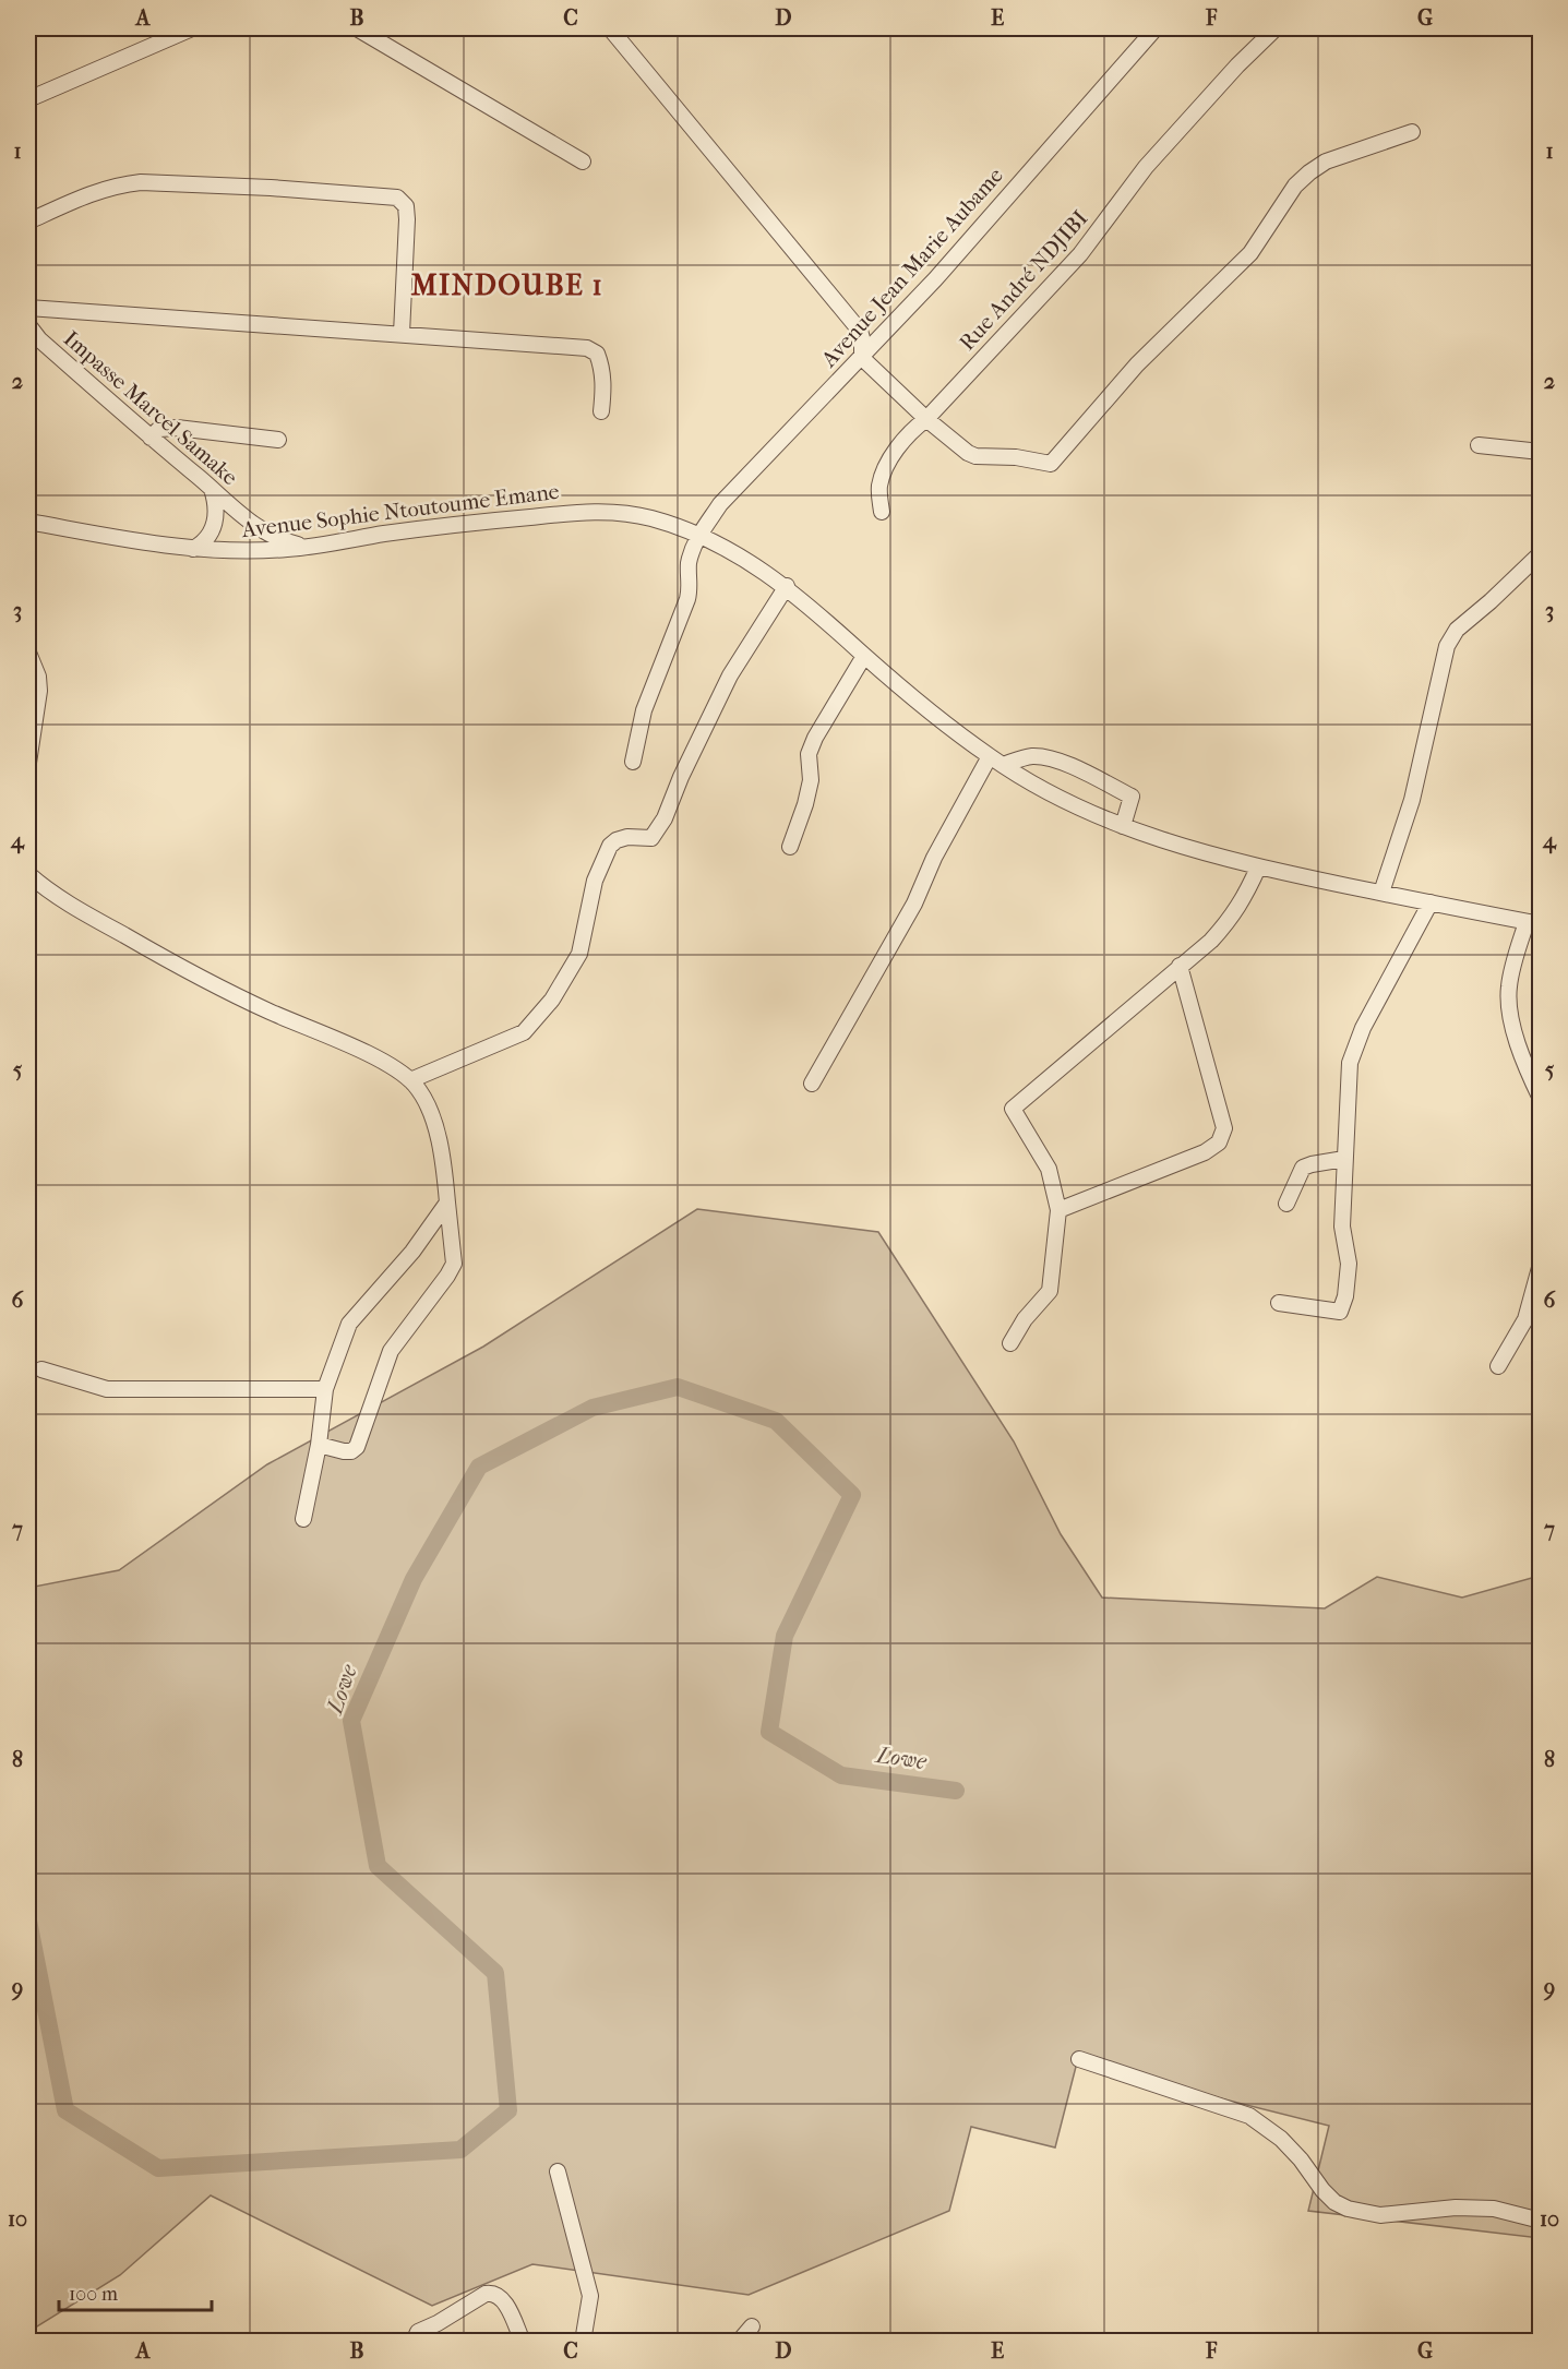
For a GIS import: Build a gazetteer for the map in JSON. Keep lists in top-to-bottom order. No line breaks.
{"streets":{"street":["Avenue Jean Marie Aubame","Rue André NDJIBI","Impasse Marcel Samake","Avenue Sophie Ntoutoume Emane"]},"crossings":[["Avenue Jean Marie Aubame","Avenue Sophie Ntoutoume Emane"],["Impasse Marcel Samake","Avenue Sophie Ntoutoume Emane"]],"districts":["MINDOUBE 1"],"water":["Lowe"],"scale_bar":"100 m","grid":{"columns":["A","B","C","D","E","F","G"],"rows":["1","2","3","4","5","6","7","8","9","10"]}}
